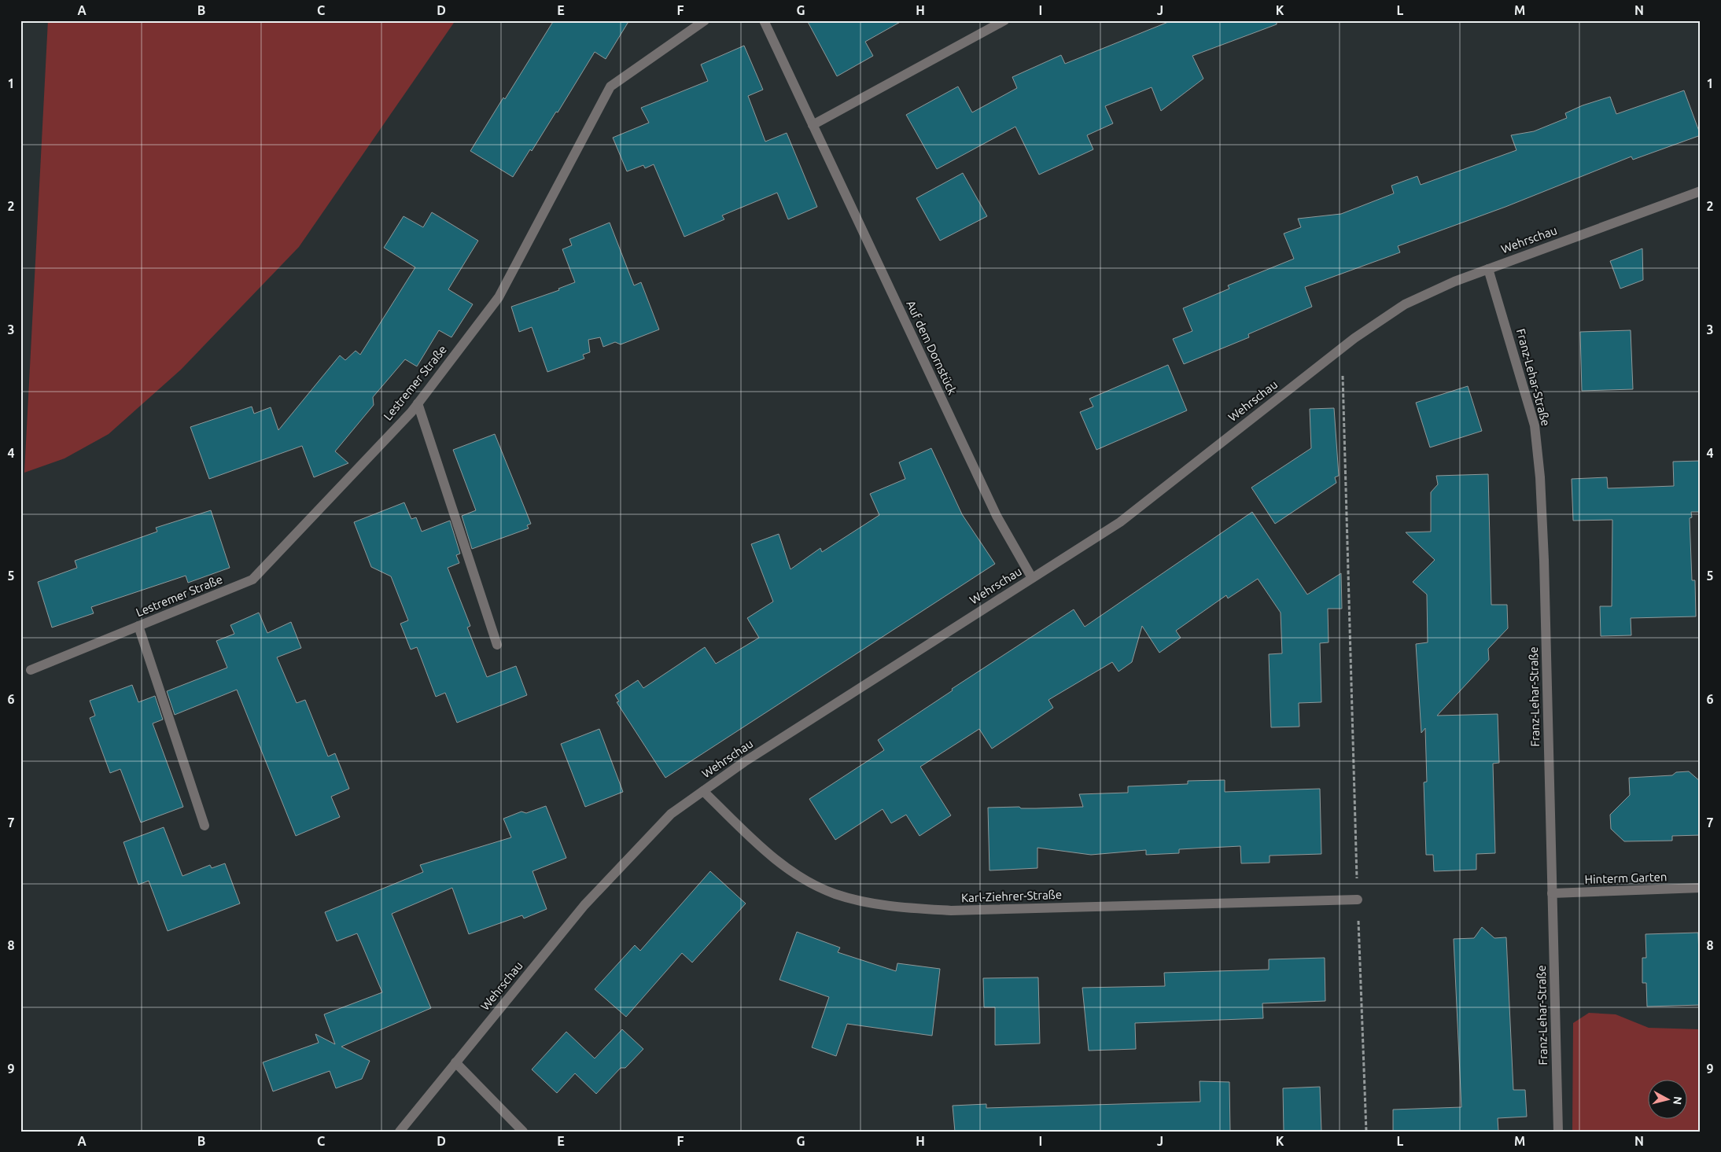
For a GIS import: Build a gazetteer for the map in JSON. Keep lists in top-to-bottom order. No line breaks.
{"streets":{"street":["Wehrschau","Auf dem Dornstück","Franz-Lehar-Straße","Lestremer Straße","Hinterm Garten","Karl-Ziehrer-Straße"]},"crossings":[["Wehrschau","Auf dem Dornstück"],["Wehrschau","Franz-Lehar-Straße"],["Wehrschau","Karl-Ziehrer-Straße"],["Franz-Lehar-Straße","Hinterm Garten"]],"north":"right","grid":{"columns":["A","B","C","D","E","F","G","H","I","J","K","L","M","N"],"rows":["1","2","3","4","5","6","7","8","9"]}}
